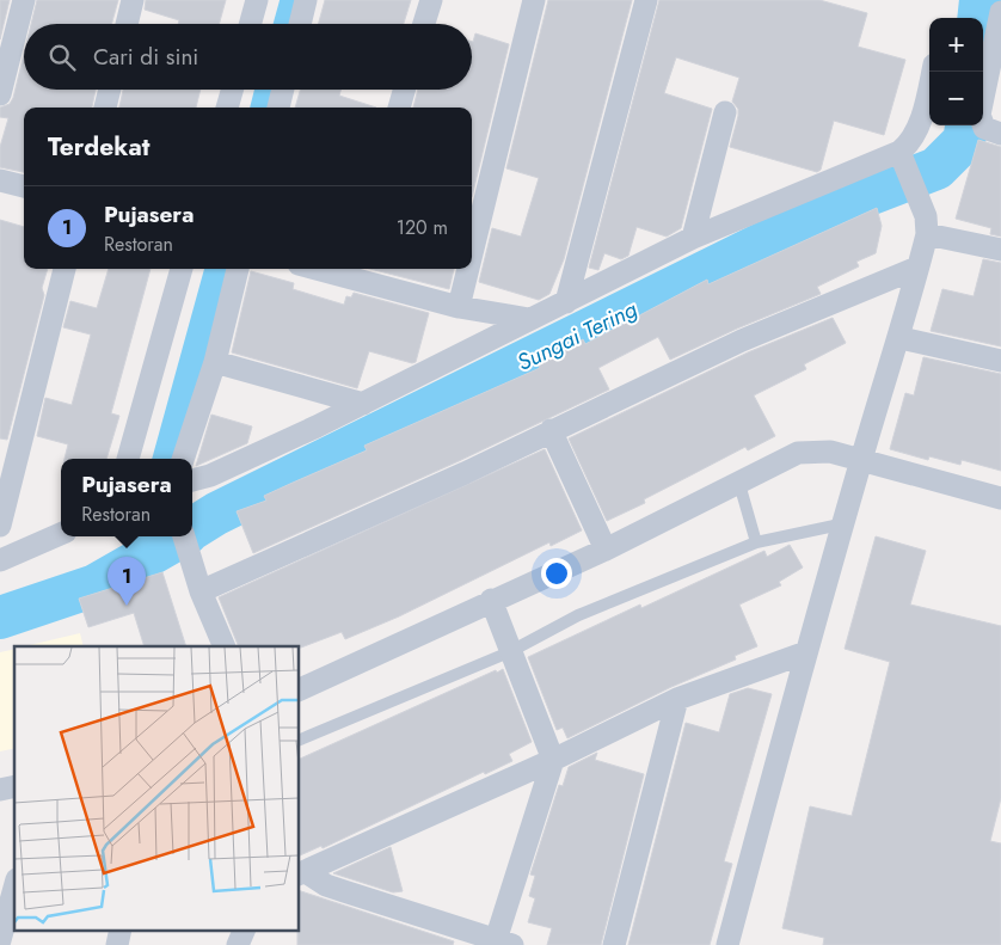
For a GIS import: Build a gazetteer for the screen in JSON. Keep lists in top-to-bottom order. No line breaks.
{"water":["Sungai Tering"],"page":{"map_buttons":["+","−"],"search":"Cari di sini","heading":"Terdekat","list":[{"mark":"1","name":"Pujasera","note":"Restoran","value":"120 m"}],"popup":["Pujasera","Restoran"],"pins":"1"}}
